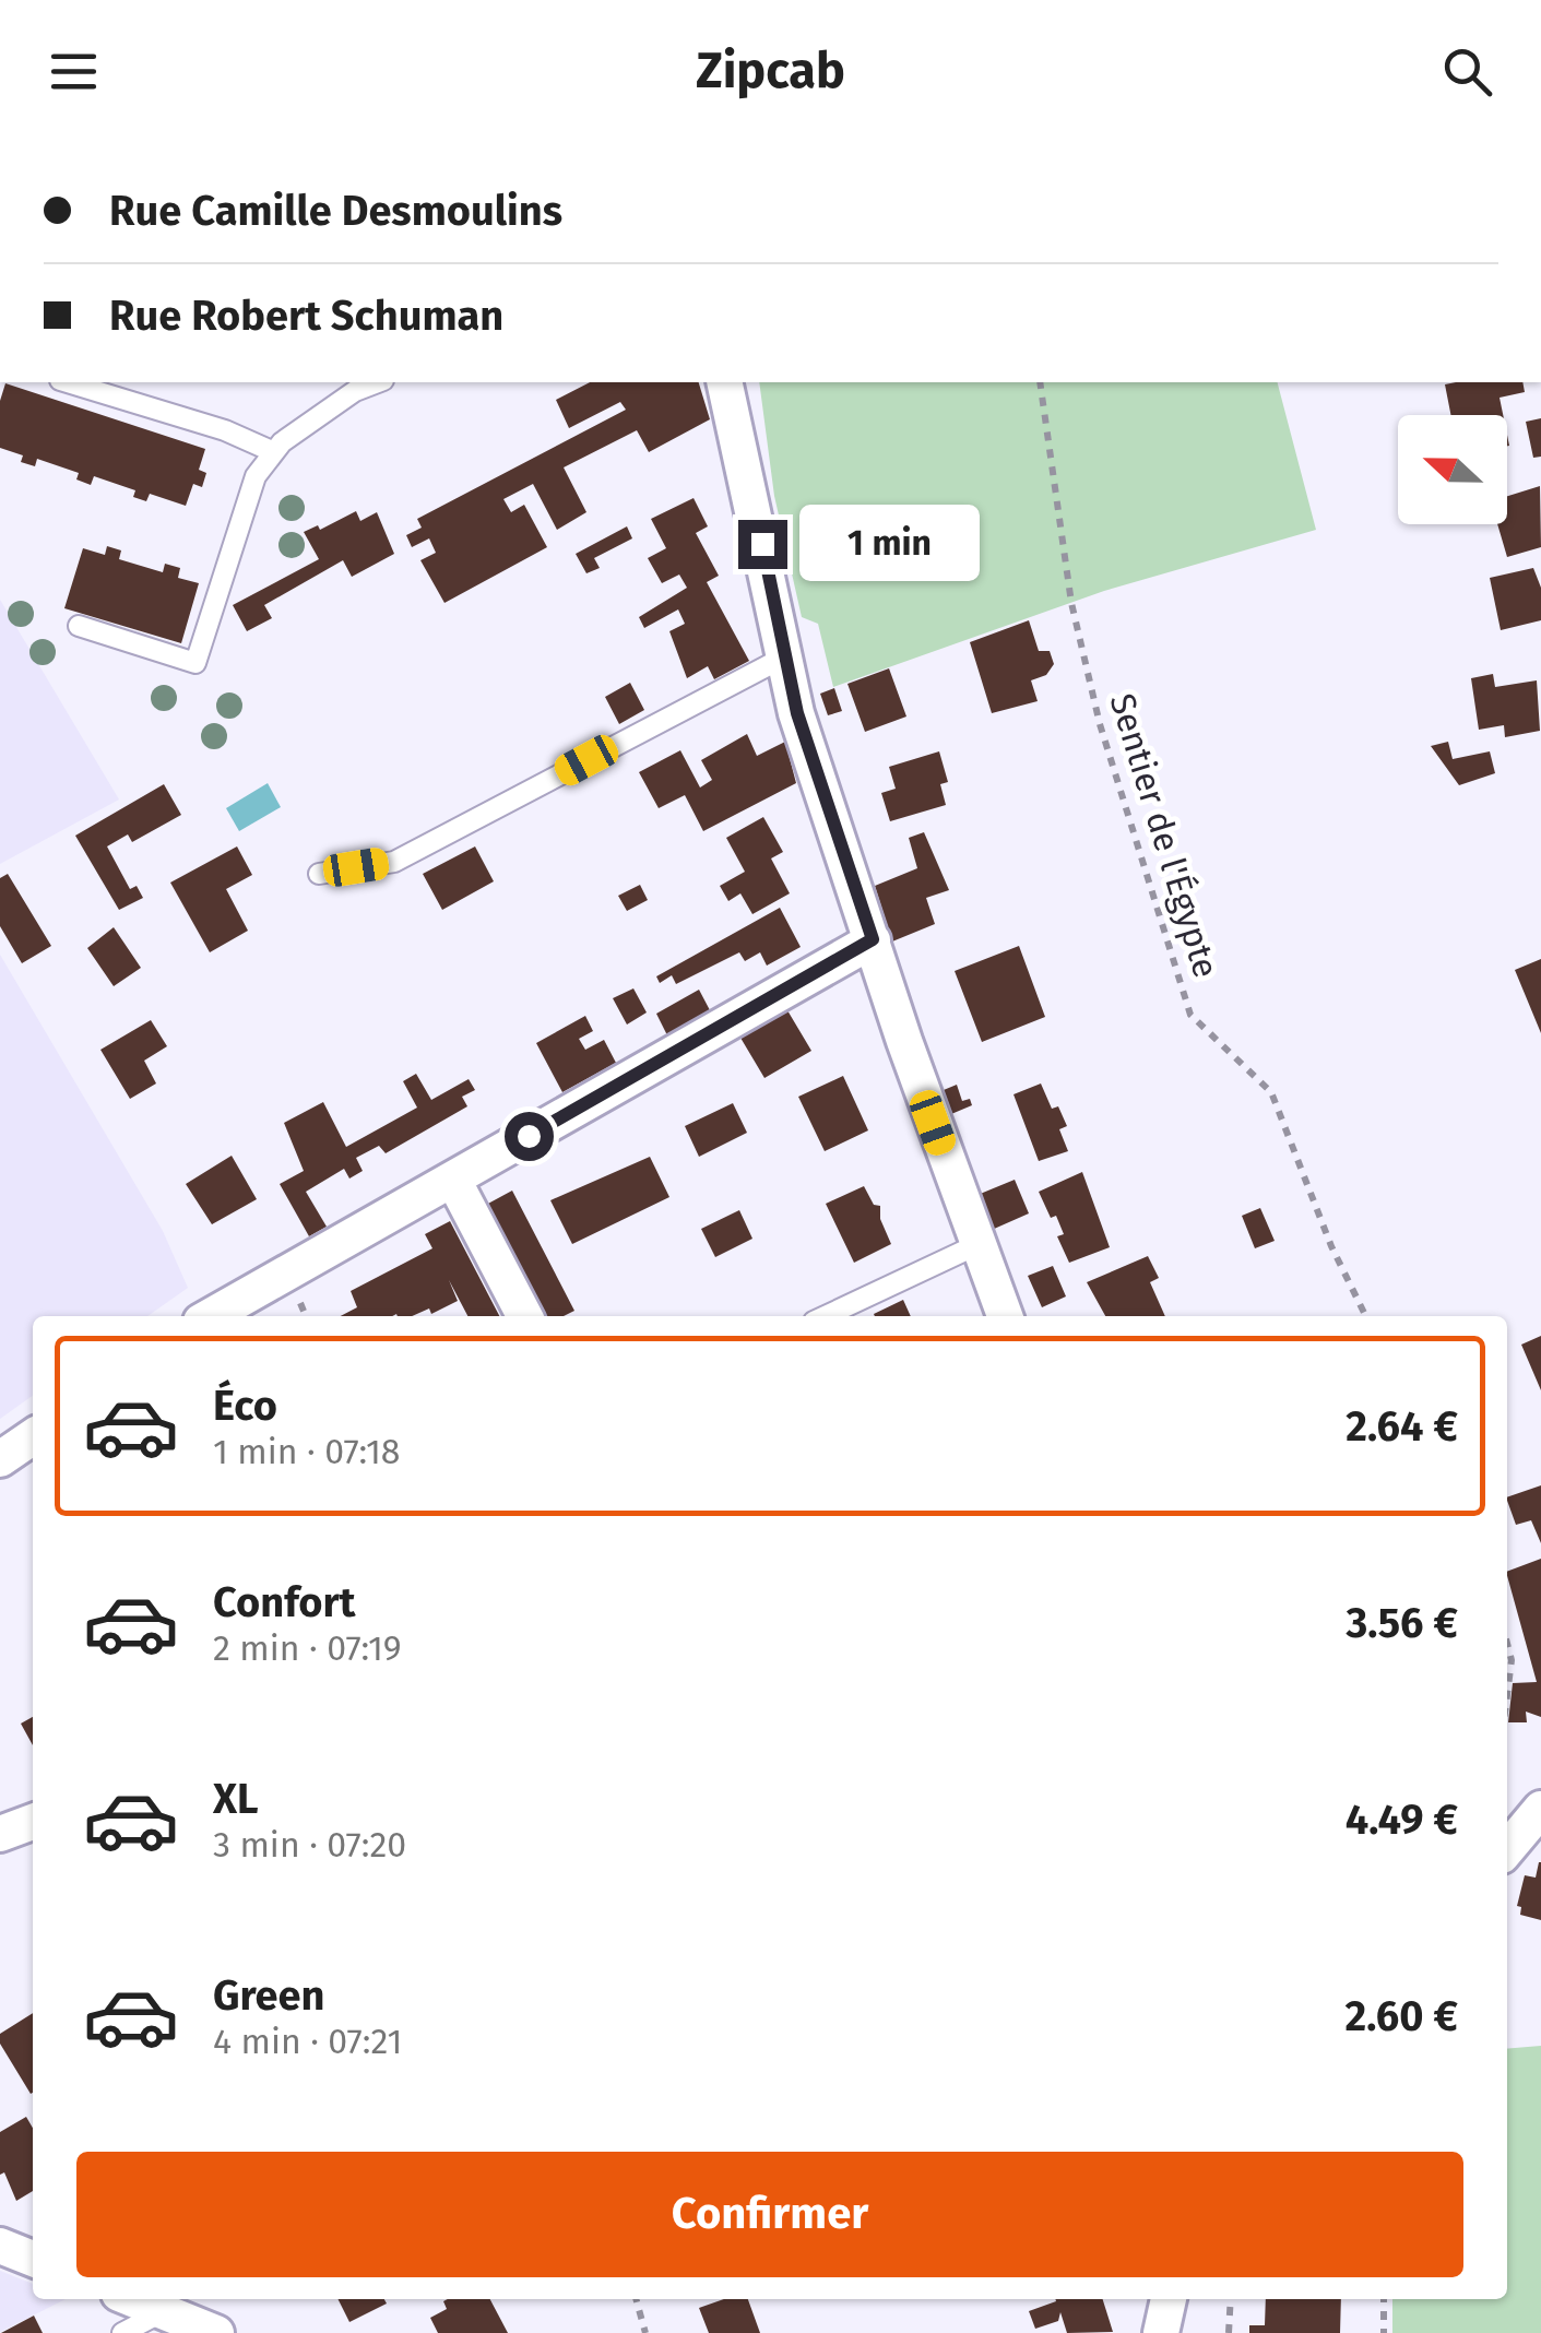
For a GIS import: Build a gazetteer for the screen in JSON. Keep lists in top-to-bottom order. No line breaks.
{"streets":{"path":["Sentier de l'Égypte"]},"north":"left","page":{"header":"Zipcab","banner":["Rue Camille Desmoulins","Rue Robert Schuman"],"bubble":"1 min","list":[{"name":"Éco","note":"1 min · 07:18","value":"2.64 €"},{"name":"Confort","note":"2 min · 07:19","value":"3.56 €"},{"name":"XL","note":"3 min · 07:20","value":"4.49 €"},{"name":"Green","note":"4 min · 07:21","value":"2.60 €"}],"buttons":"Confirmer"}}
